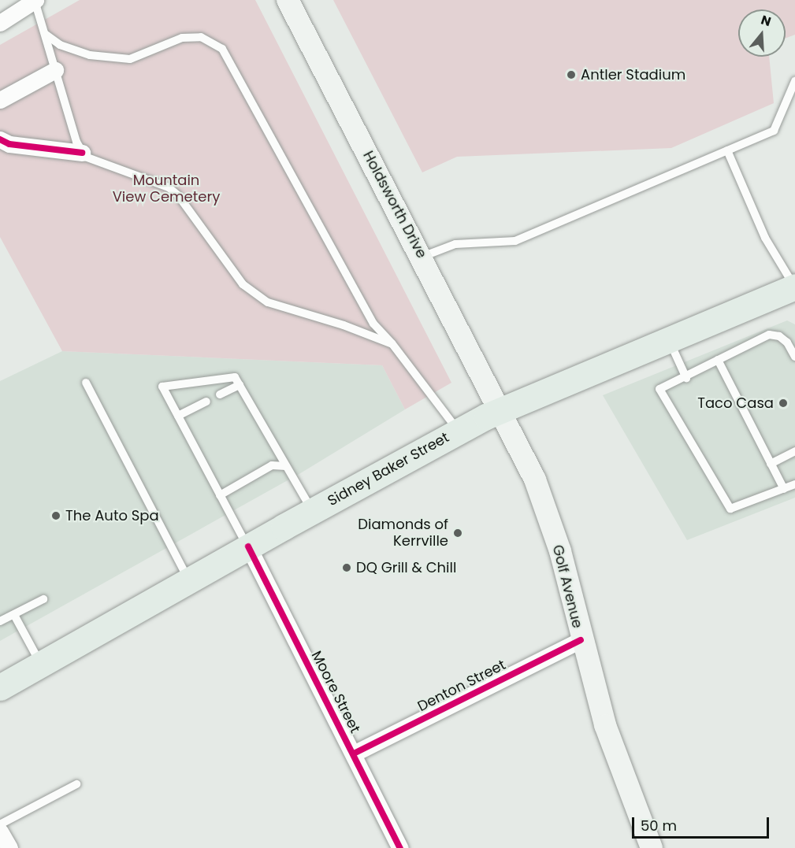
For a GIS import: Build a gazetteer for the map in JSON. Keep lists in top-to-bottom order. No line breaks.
{"streets":{"main road":["Holdsworth Drive","Sidney Baker Street","Golf Avenue"],"street":["Denton Street","Moore Street"]},"crossings":[["Holdsworth Drive","Sidney Baker Street"],["Holdsworth Drive","Golf Avenue"],["Sidney Baker Street","Golf Avenue"],["Sidney Baker Street","Moore Street"],["Golf Avenue","Denton Street"],["Denton Street","Moore Street"]],"parks":["Mountain View Cemetery"],"places":["Antler Stadium","Taco Casa","The Auto Spa","Diamonds of Kerrville","DQ Grill & Chill"],"scale_bar":"50 m","north":"top"}
